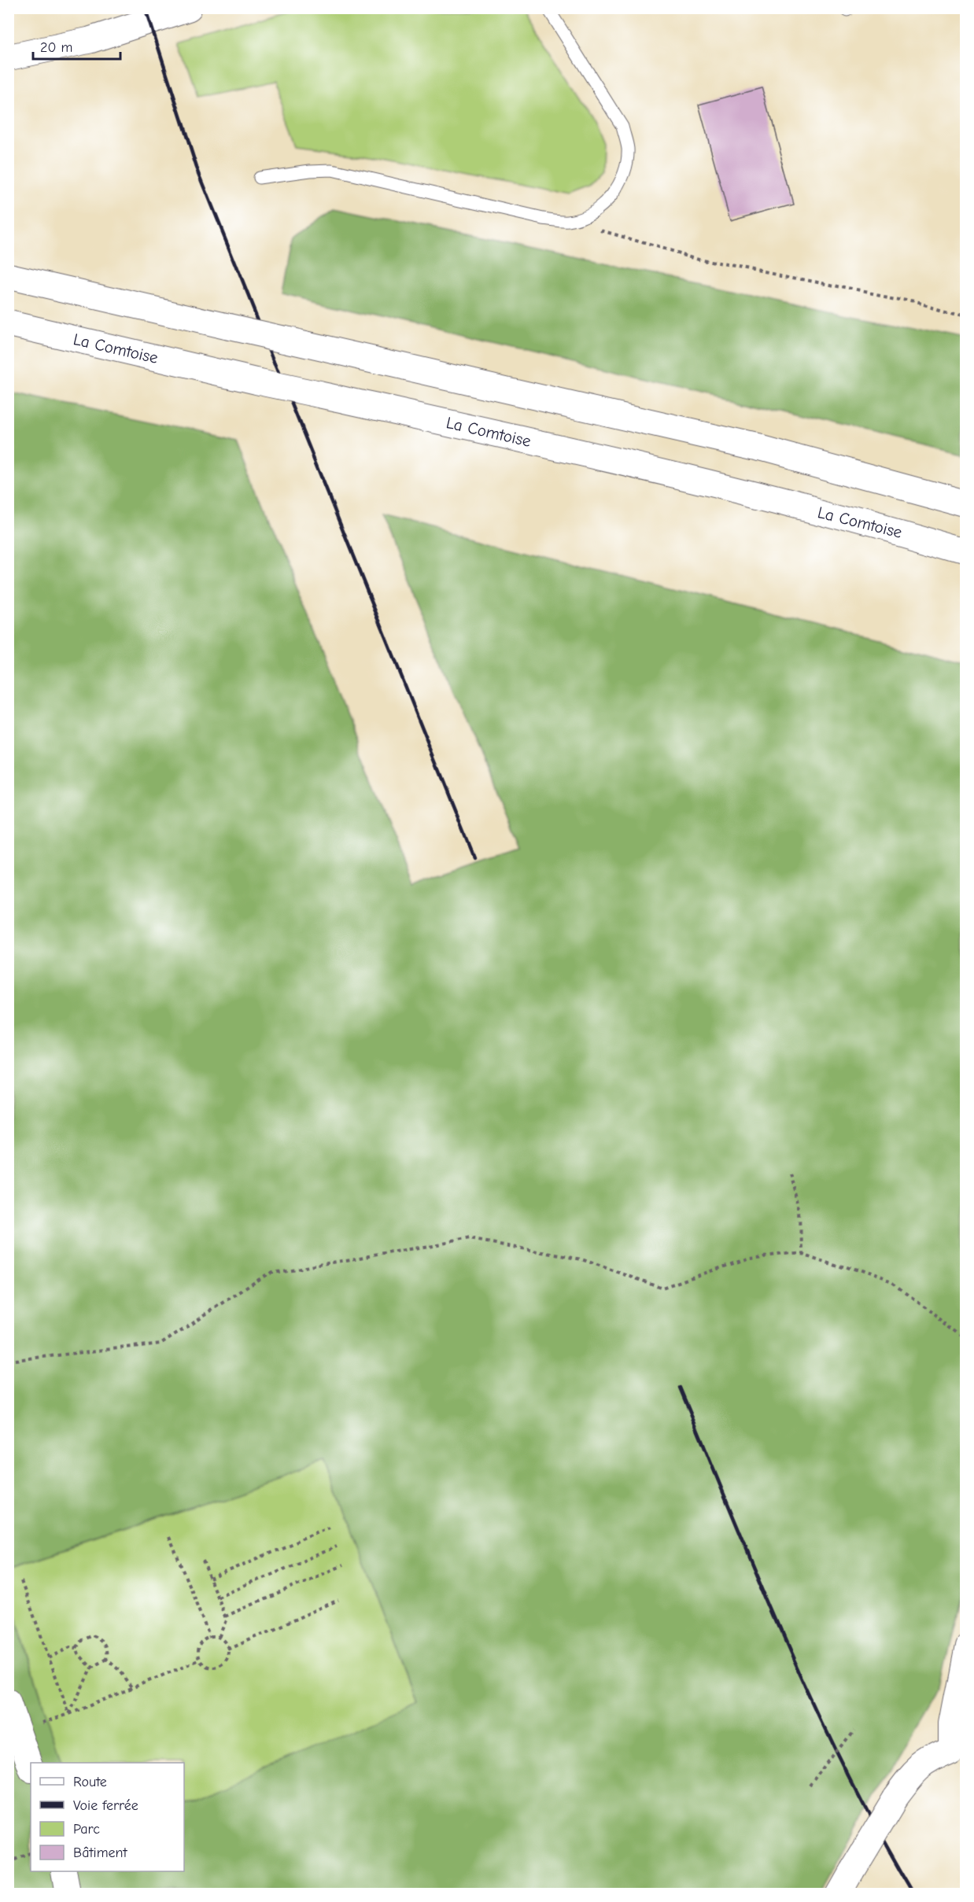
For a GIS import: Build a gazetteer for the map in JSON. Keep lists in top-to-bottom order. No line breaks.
{"streets":{"main road":["La Comtoise"]},"legend":["Route","Voie ferrée","Parc","Bâtiment"],"scale_bar":"20 m"}
